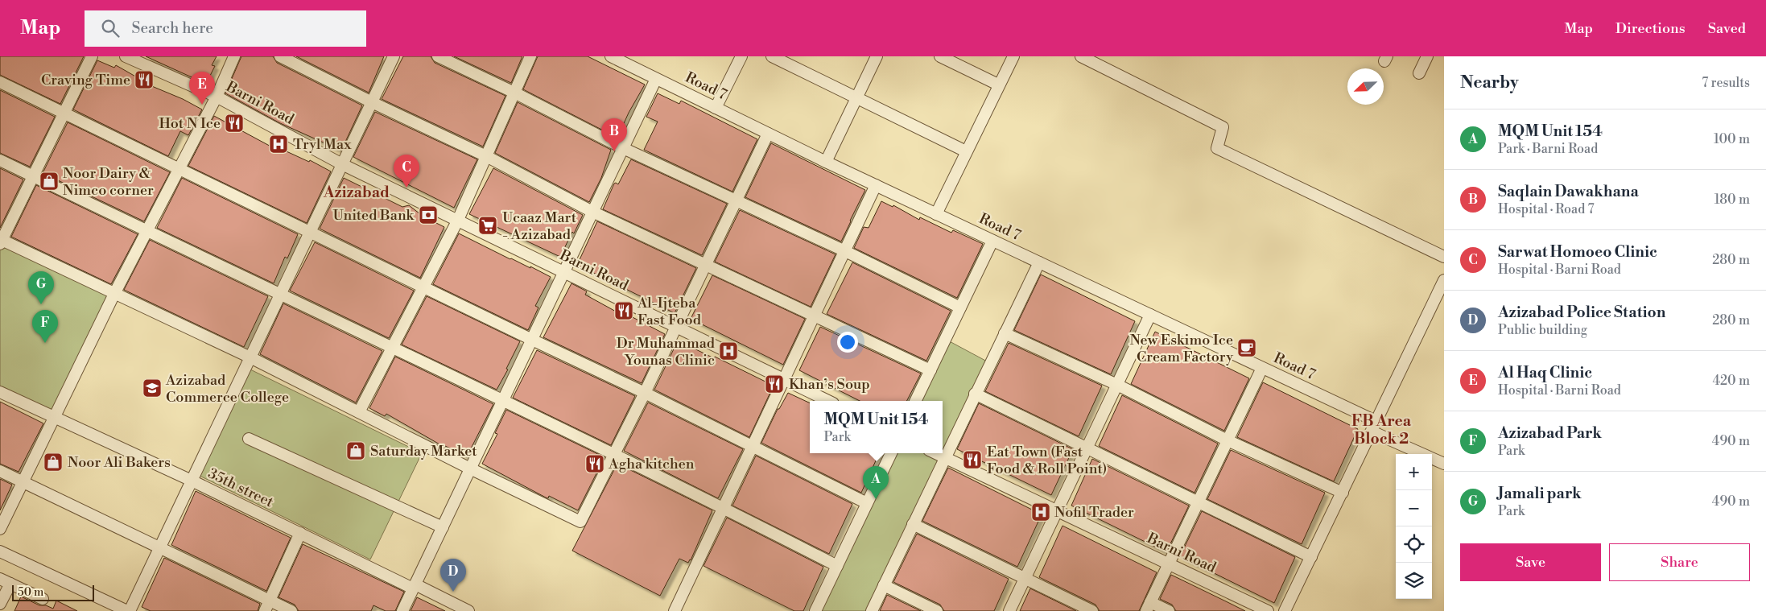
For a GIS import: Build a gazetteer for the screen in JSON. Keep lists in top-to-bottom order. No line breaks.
{"streets":{"street":["Road 7","Barni Road","35th street"]},"districts":["Azizabad","FB Area Block 2"],"places":{"restaurant":["Craving Time","Hot N Ice","Al-Ijteba Fast Food","Khan’s Soup","Eat Town (Fast Food & Roll Point)","Agha kitchen"],"hospital":["Tryl Max","Dr Muhammad Younas Clinic","Nofil Trader"],"shop":["Noor Dairy & Nimco corner","Saturday Market","Noor Ali Bakers"],"bank":["United Bank"],"supermarket":["Ucaaz Mart - Azizabad"],"cafe":["New Eskimo Ice Cream Factory"],"school or university":["Azizabad Commerce College"]},"scale_bar":"50 m","north":"bottom left","page":{"header":"Map","search":"Search here","nav":["Map","Directions","Saved"],"heading":["Nearby","7 results"],"pins":["E","B","C","G","F","A","D"],"list":[{"mark":"A","name":"MQM Unit 154","note":"Park · Barni Road","value":"100 m"},{"mark":"B","name":"Saqlain Dawakhana","note":"Hospital · Road 7","value":"180 m"},{"mark":"C","name":"Sarwat Homoeo Clinic","note":"Hospital · Barni Road","value":"280 m"},{"mark":"D","name":"Azizabad Police Station","note":"Public building","value":"280 m"},{"mark":"E","name":"Al Haq Clinic","note":"Hospital · Barni Road","value":"420 m"},{"mark":"F","name":"Azizabad Park","note":"Park","value":"490 m"},{"mark":"G","name":"Jamali park","note":"Park","value":"490 m"}],"popup":["MQM Unit 154","Park"],"map_buttons":["+","−"],"buttons":["Save","Share"],"scale":"50 m"}}
